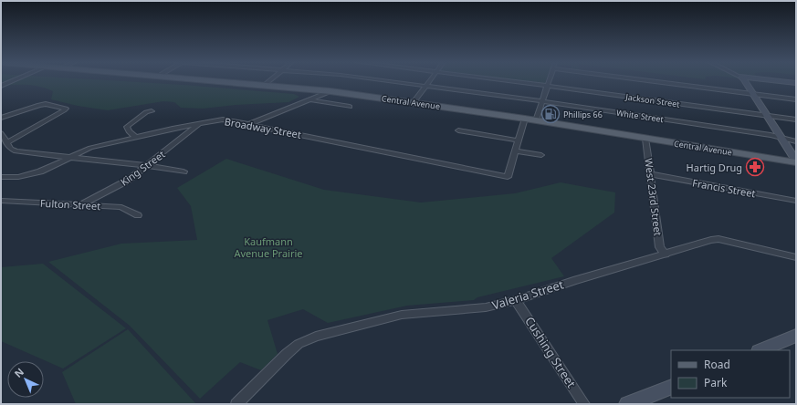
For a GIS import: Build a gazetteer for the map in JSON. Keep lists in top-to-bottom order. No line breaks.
{"streets":{"main road":["Central Avenue"],"street":["Jackson Street","White Street","Broadway Street","King Street","Francis Street","West 23rd Street","Fulton Street","Valeria Street","Cushing Street"]},"crossings":[["Central Avenue","West 23rd Street"],["Broadway Street","King Street"],["King Street","Fulton Street"],["Francis Street","West 23rd Street"],["West 23rd Street","Valeria Street"],["Valeria Street","Cushing Street"]],"parks":["Kaufmann Avenue Prairie"],"places":{"fuel station":["Phillips 66"],"pharmacy":["Hartig Drug"]},"legend":["Road","Park"],"north":"top left"}
